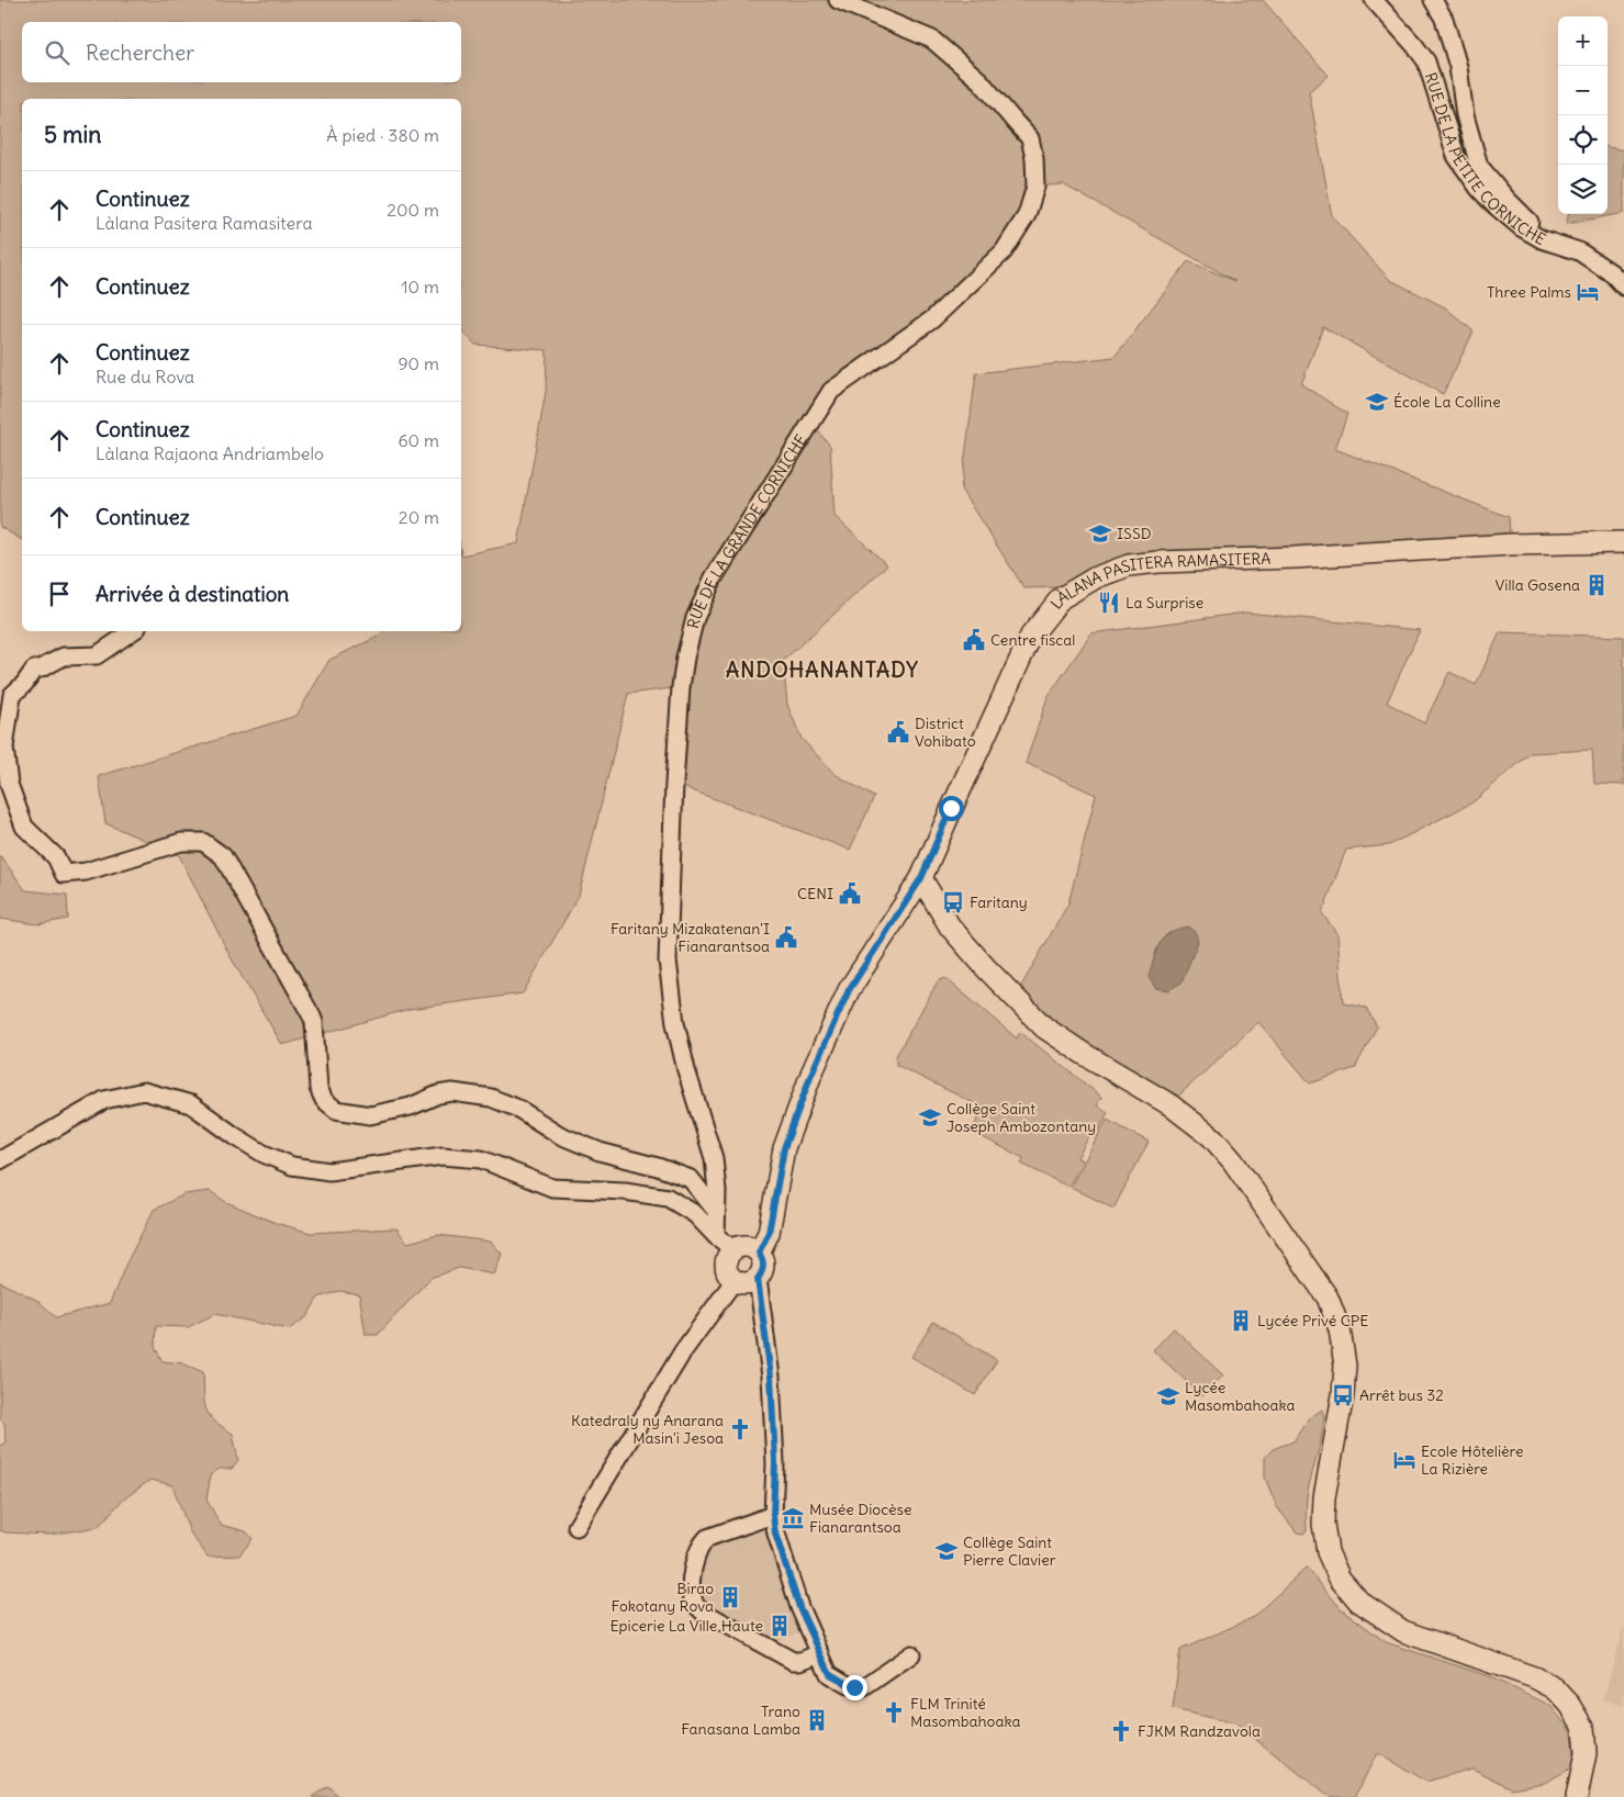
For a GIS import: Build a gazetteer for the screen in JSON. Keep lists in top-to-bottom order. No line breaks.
{"streets":{"street":["RUE DE LA PETITE CORNICHE","RUE DE LA GRANDE CORNICHE","LÀLANA PASITERA RAMASITERA"]},"districts":["ANDOHANANTADY"],"places":{"hotel":["Three Palms","Ecole Hôtelière La Rizière"],"school or university":["École La Colline","ISSD","Collège Saint Joseph Ambozontany","Lycée Masombahoaka","Collège Saint Pierre Clavier"],"building":["Villa Gosena","Lycée Privé CPE","Birao Fokotany Rova","Epicerie La Ville Haute","Trano Fanasana Lamba"],"restaurant":["La Surprise"],"public building":["Centre fiscal","District Vohibato","CENI","Faritany Mizakatenan'I Fianarantsoa"],"bus stop":["Faritany","Arrêt bus 32"],"church":["Katedraly ny Anarana Masin'i Jesoa","FLM Trinité Masombahoaka","FJKM Randzavola"],"museum":["Musée Diocèse Fianarantsoa"]},"page":{"map_buttons":["+","−"],"search":"Rechercher","heading":["5 min","À pied · 380 m"],"list":[["Continuez","Làlana Pasitera Ramasitera","200 m"],["Continuez","10 m"],["Continuez","Rue du Rova","90 m"],["Continuez","Làlana Rajaona Andriambelo","60 m"],["Continuez","20 m"],"Arrivée à destination"]}}
